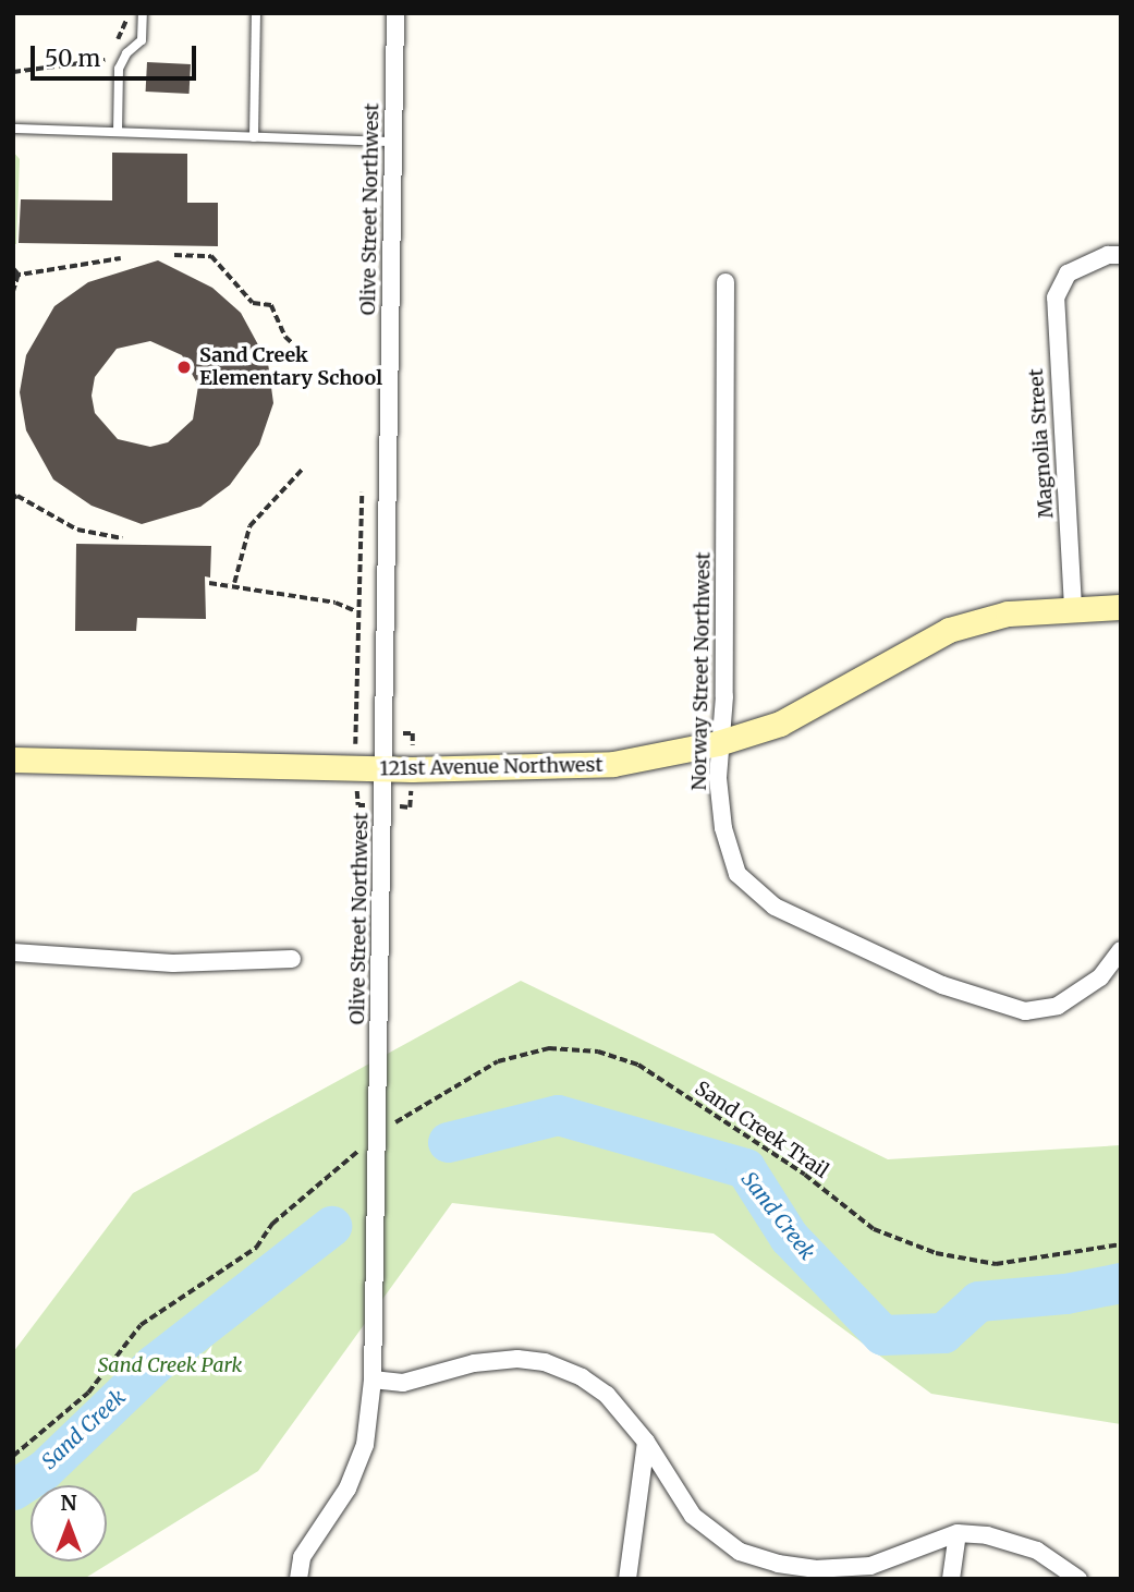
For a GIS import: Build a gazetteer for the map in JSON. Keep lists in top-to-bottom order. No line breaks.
{"streets":{"street":["Olive Street Northwest","Magnolia Street","Norway Street Northwest","121st Avenue Northwest"],"path":["Sand Creek Trail"]},"crossings":[["Olive Street Northwest","121st Avenue Northwest"],["Magnolia Street","121st Avenue Northwest"],["Norway Street Northwest","121st Avenue Northwest"]],"water":["Sand Creek"],"parks":["Sand Creek Park"],"places":["Sand Creek Elementary School"],"scale_bar":"50 m","north":"top"}
